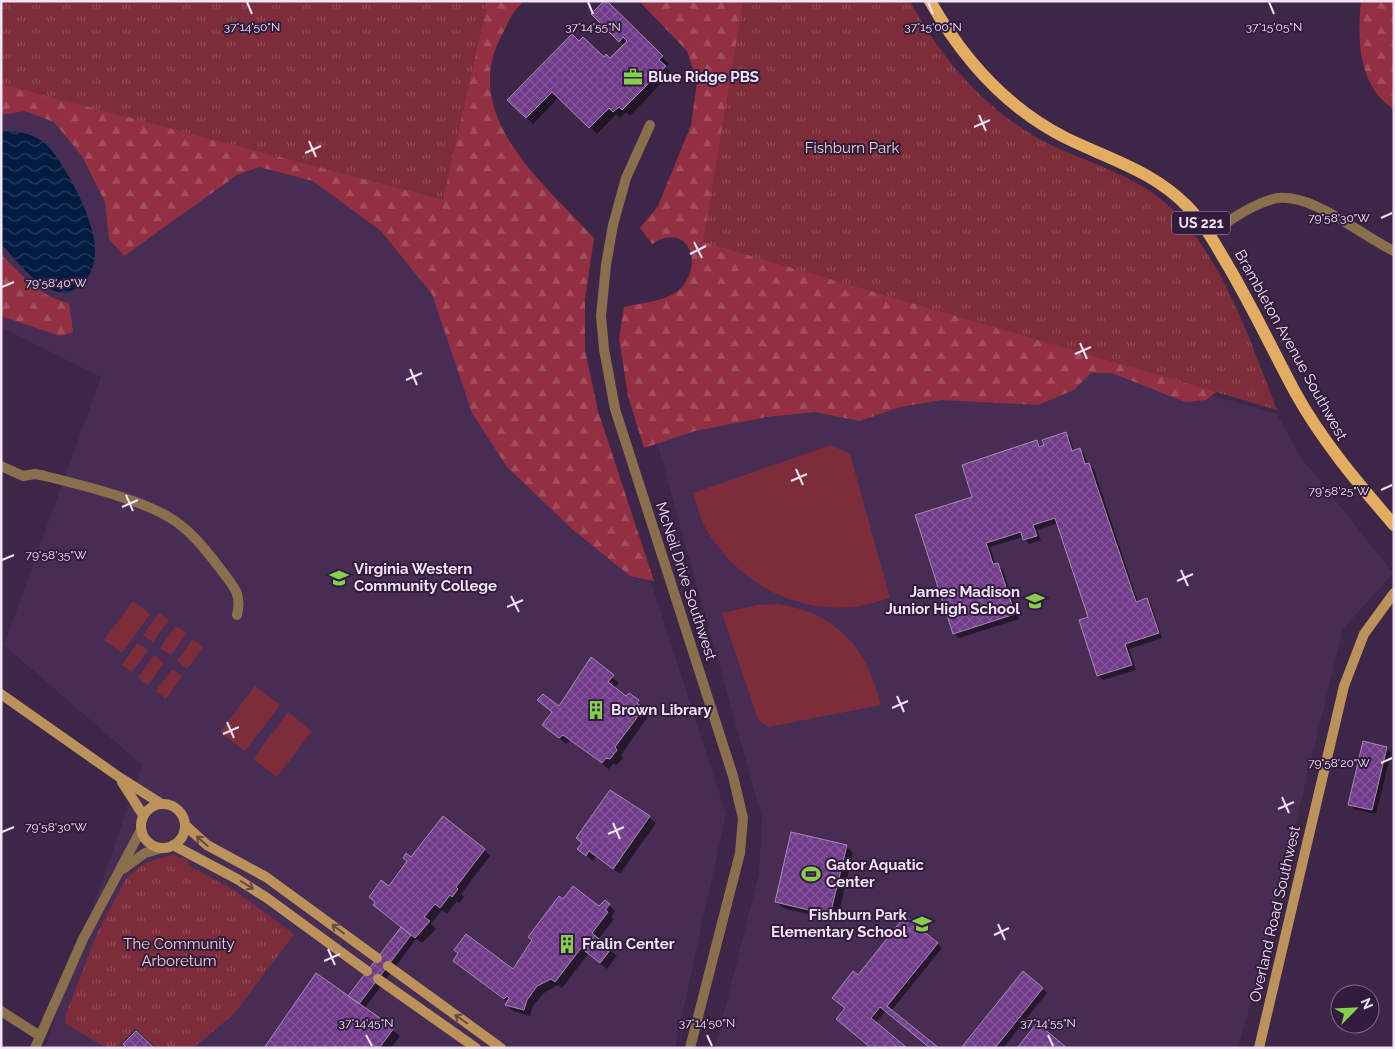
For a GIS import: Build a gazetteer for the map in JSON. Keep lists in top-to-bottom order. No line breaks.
{"streets":{"main road":["US 221","Brambleton Avenue Southwest","Overland Road Southwest"],"street":["McNeil Drive Southwest"]},"parks":["Fishburn Park","The Community Arboretum"],"places":{"office":["Blue Ridge PBS"],"school or university":["Virginia Western Community College","James Madison Junior High School","Fishburn Park Elementary School"],"building":["Brown Library","Fralin Center"],"sports":["Gator Aquatic Center"]},"north":"top right","coordinates":["37°14'55\"N","37°15'00\"N","37°14'50\"N","37°15'05\"N","79°58'30\"W","79°58'40\"W","79°58'25\"W","79°58'35\"W","79°58'20\"W","37°14'45\"N"]}
